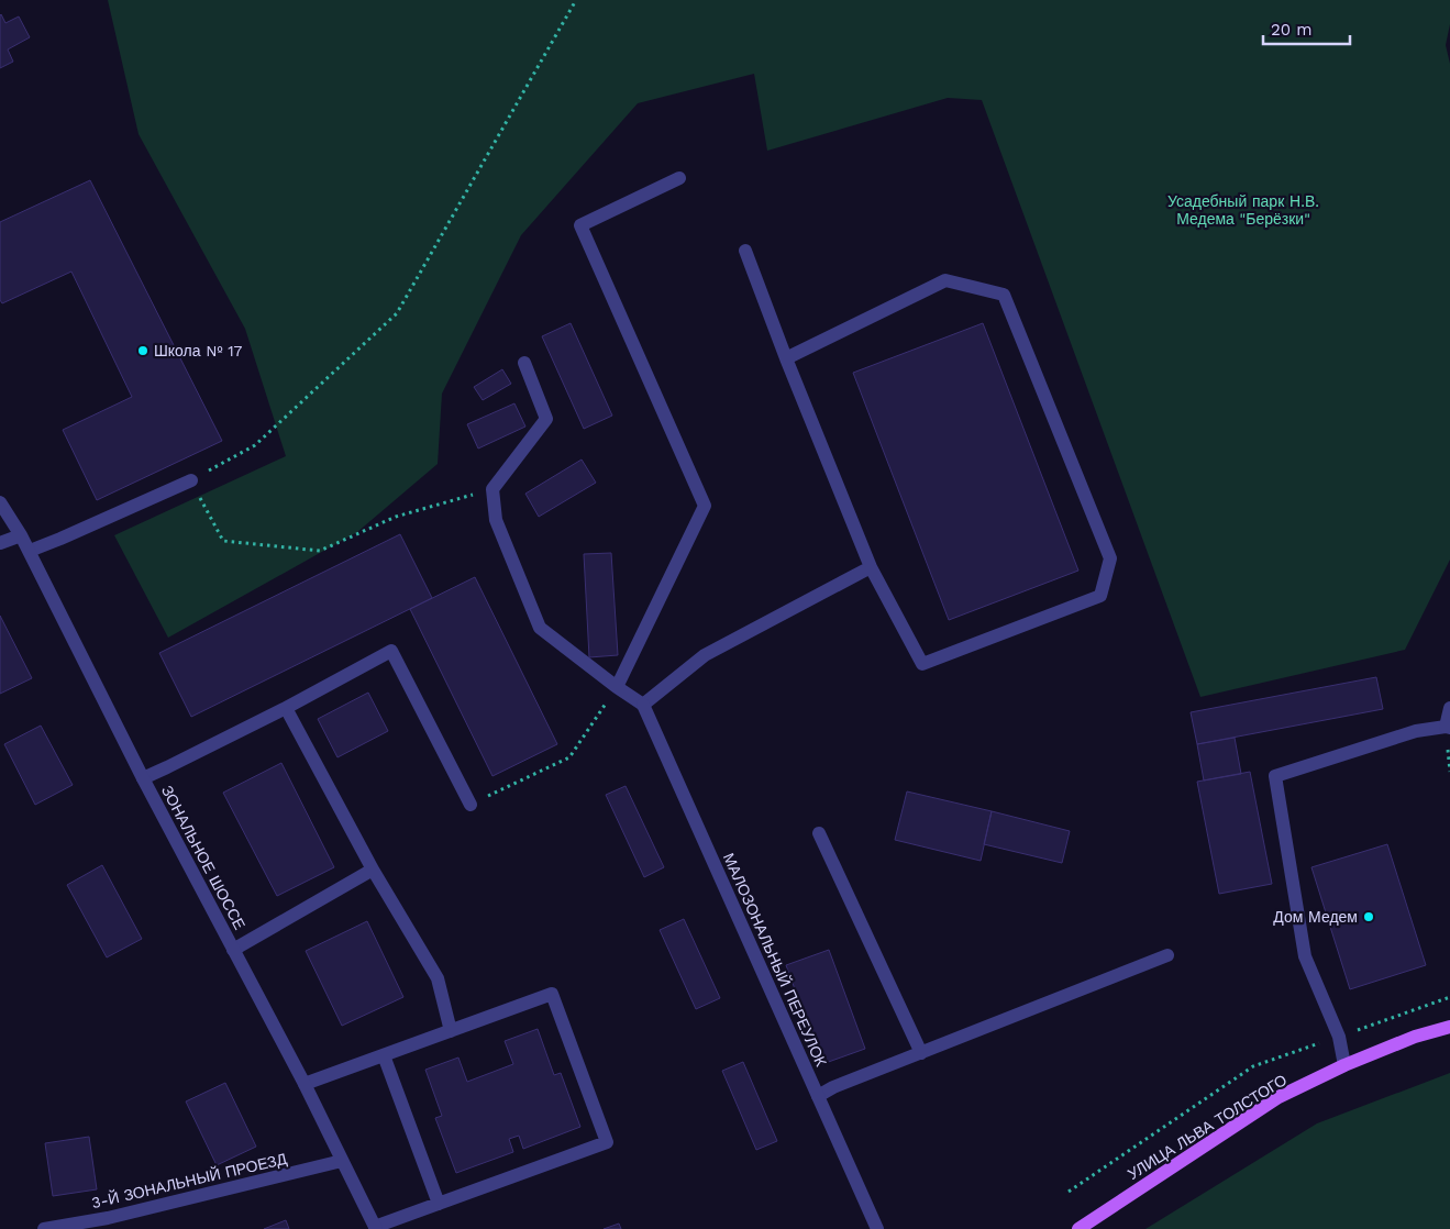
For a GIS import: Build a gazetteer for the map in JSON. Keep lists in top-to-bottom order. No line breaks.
{"streets":{"main road":["УЛИЦА ЛЬВА ТОЛСТОГО"],"street":["ЗОНАЛЬНОЕ ШОССЕ","МАЛОЗОНАЛЬНЫЙ ПЕРЕУЛОК","3-Й ЗОНАЛЬНЫЙ ПРОЕЗД"]},"crossings":[["ЗОНАЛЬНОЕ ШОССЕ","3-Й ЗОНАЛЬНЫЙ ПРОЕЗД"]],"parks":["Усадебный парк Н.В. Медема \"Берёзки\""],"places":["Школа № 17","Дом Медем"],"scale_bar":"20 m"}
